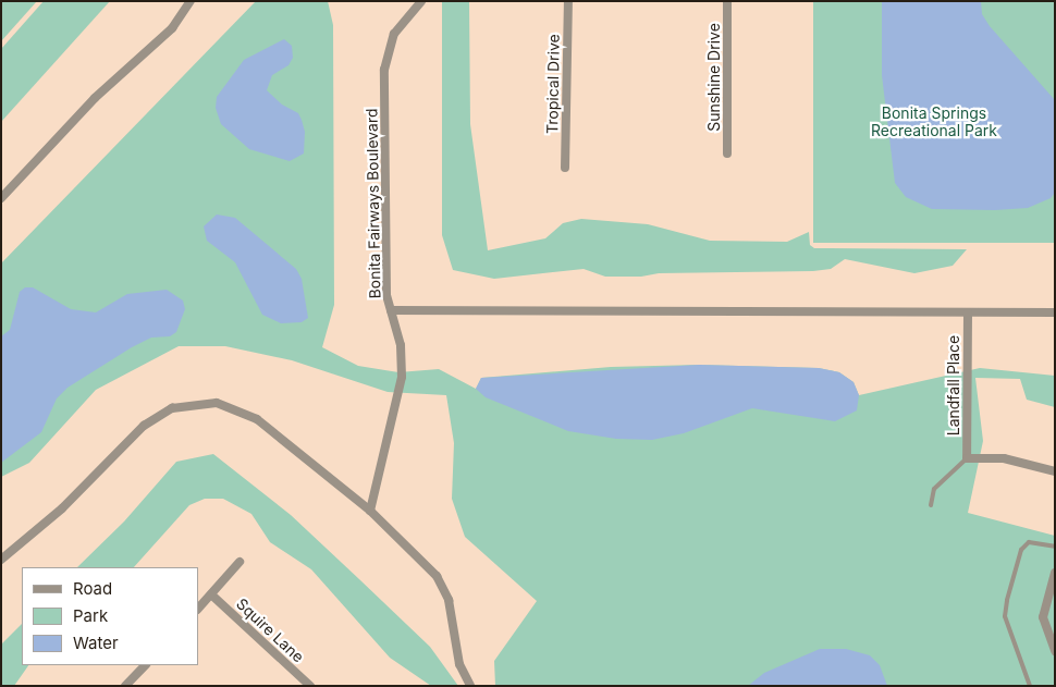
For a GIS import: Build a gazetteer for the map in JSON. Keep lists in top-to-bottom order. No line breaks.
{"streets":{"street":["Sunshine Drive","Tropical Drive","Bonita Fairways Boulevard","Landfall Place","Squire Lane"]},"parks":["Bonita Springs Recreational Park"],"legend":["Road","Park","Water"]}
